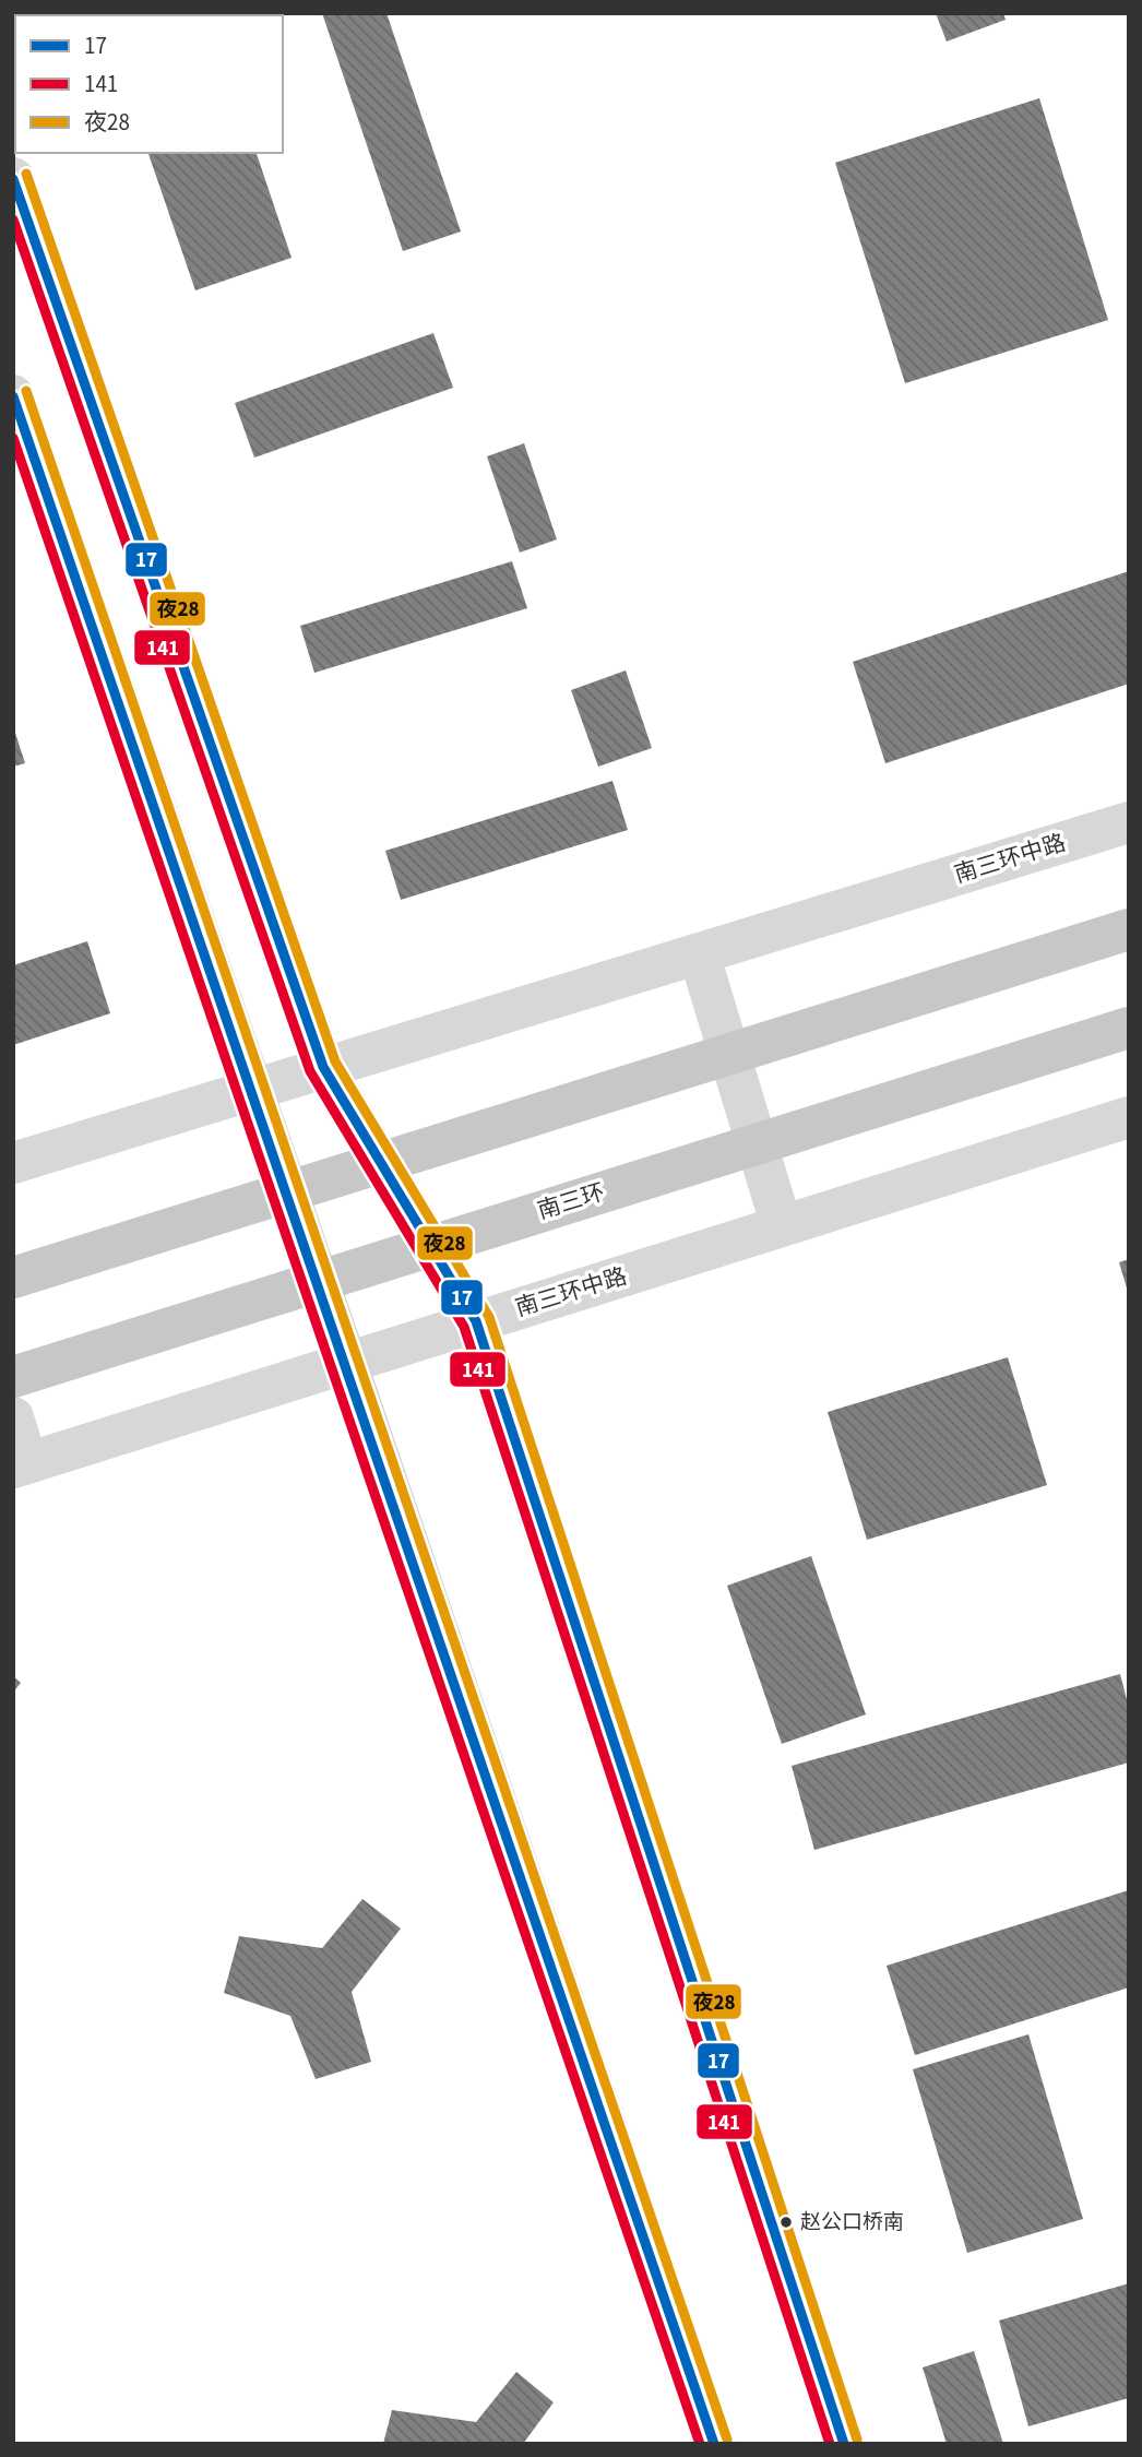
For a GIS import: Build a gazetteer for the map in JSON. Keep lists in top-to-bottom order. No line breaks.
{"streets":{"highway":["南三环"],"street":["南三环中路"]},"places":["赵公口桥南"],"lines":["transit line 夜28","transit line 17","transit line 141"],"legend":["17","141","夜28"]}
